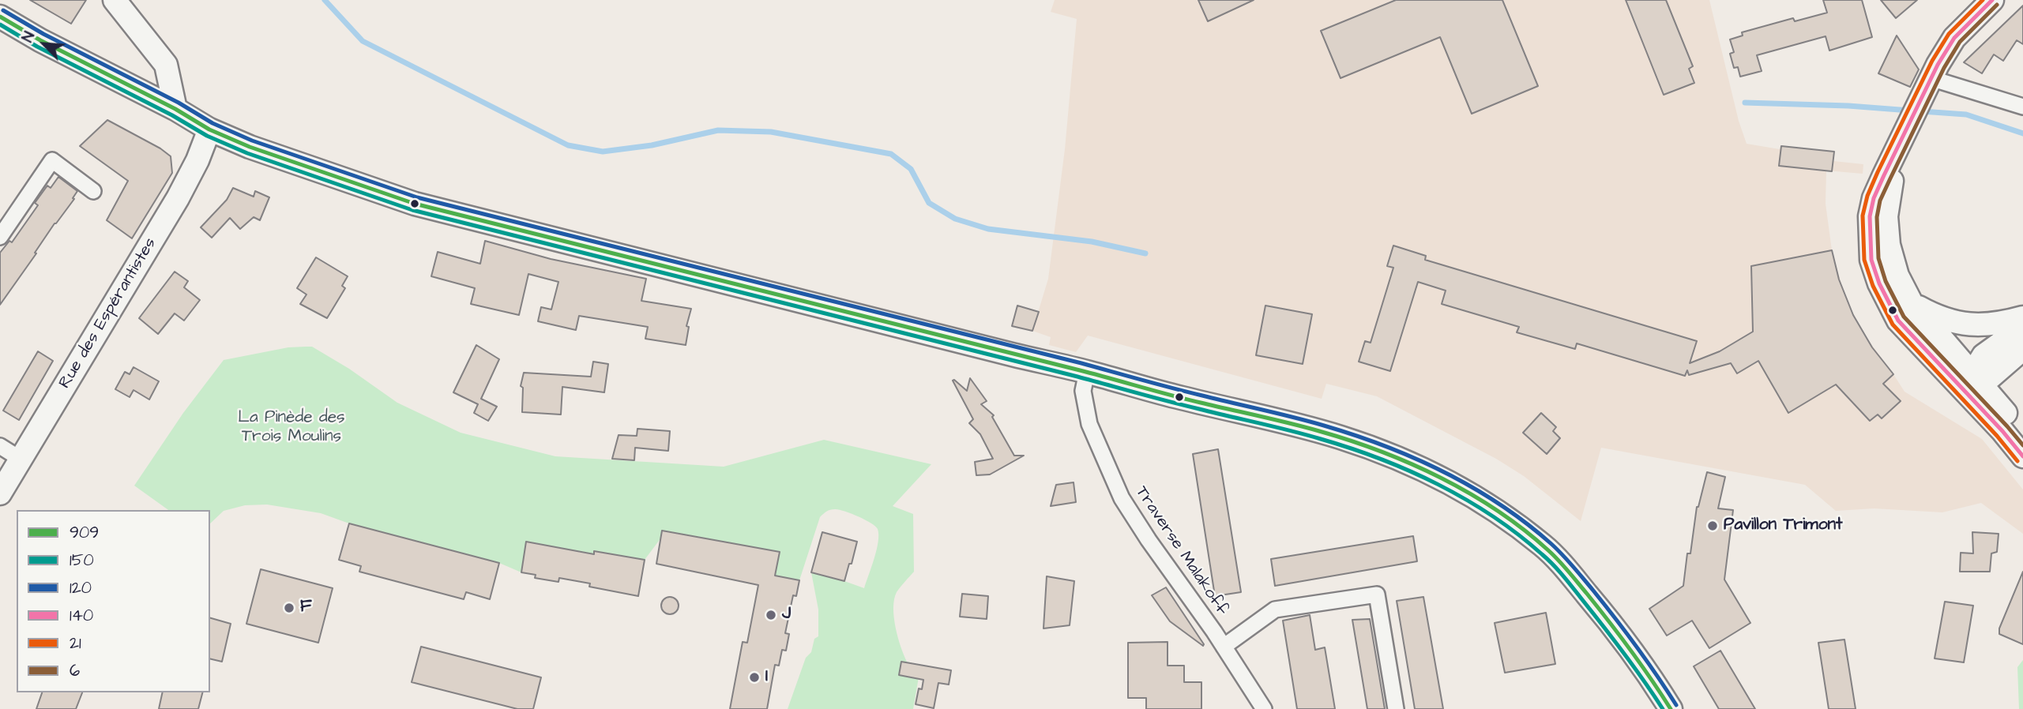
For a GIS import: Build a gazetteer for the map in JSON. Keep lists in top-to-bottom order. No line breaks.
{"streets":{"main road":["Rue des Espérantistes"],"street":["Traverse Malakoff"]},"parks":["La Pinède des Trois Moulins"],"places":["Pavillon Trimont","F","J","I"],"lines":["transit line 140","transit line 21","transit line 6","transit line 120","transit line 909","transit line 150"],"legend":["909","150","120","140","21","6"],"north":"top left"}
